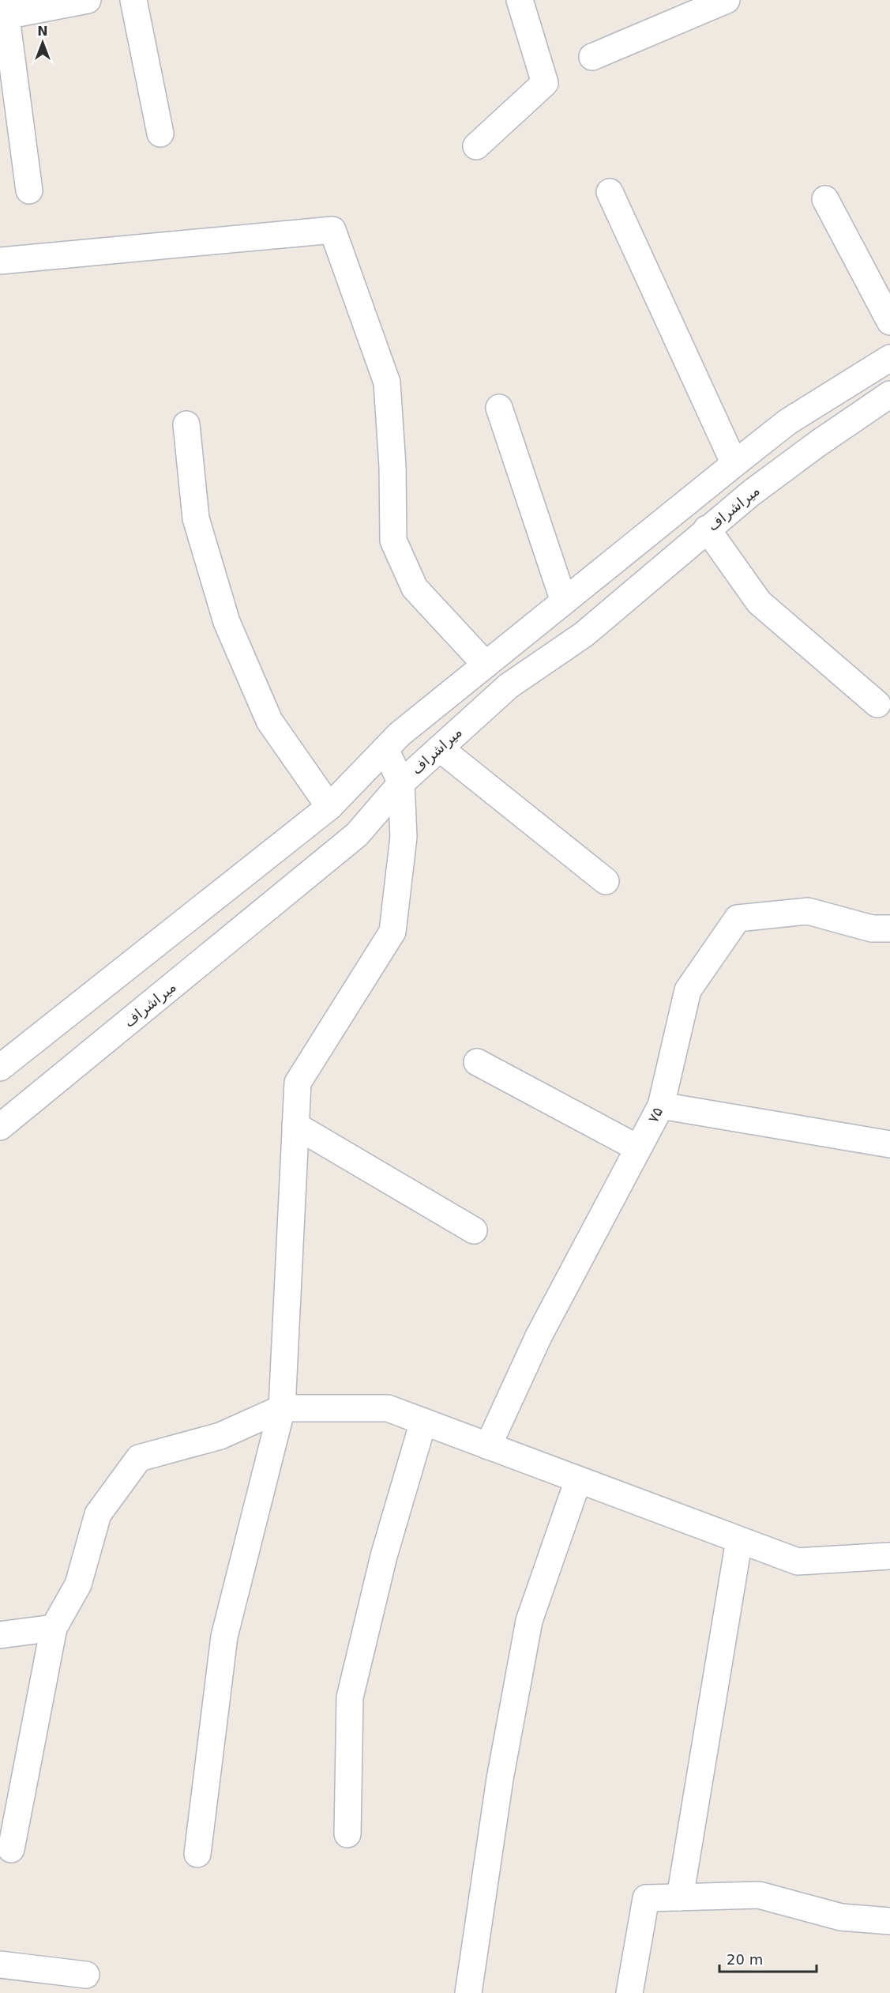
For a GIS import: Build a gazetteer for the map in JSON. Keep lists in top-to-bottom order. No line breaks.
{"streets":{"street":["میراشراف","۷۵"]},"scale_bar":"20 m","north":"top"}
